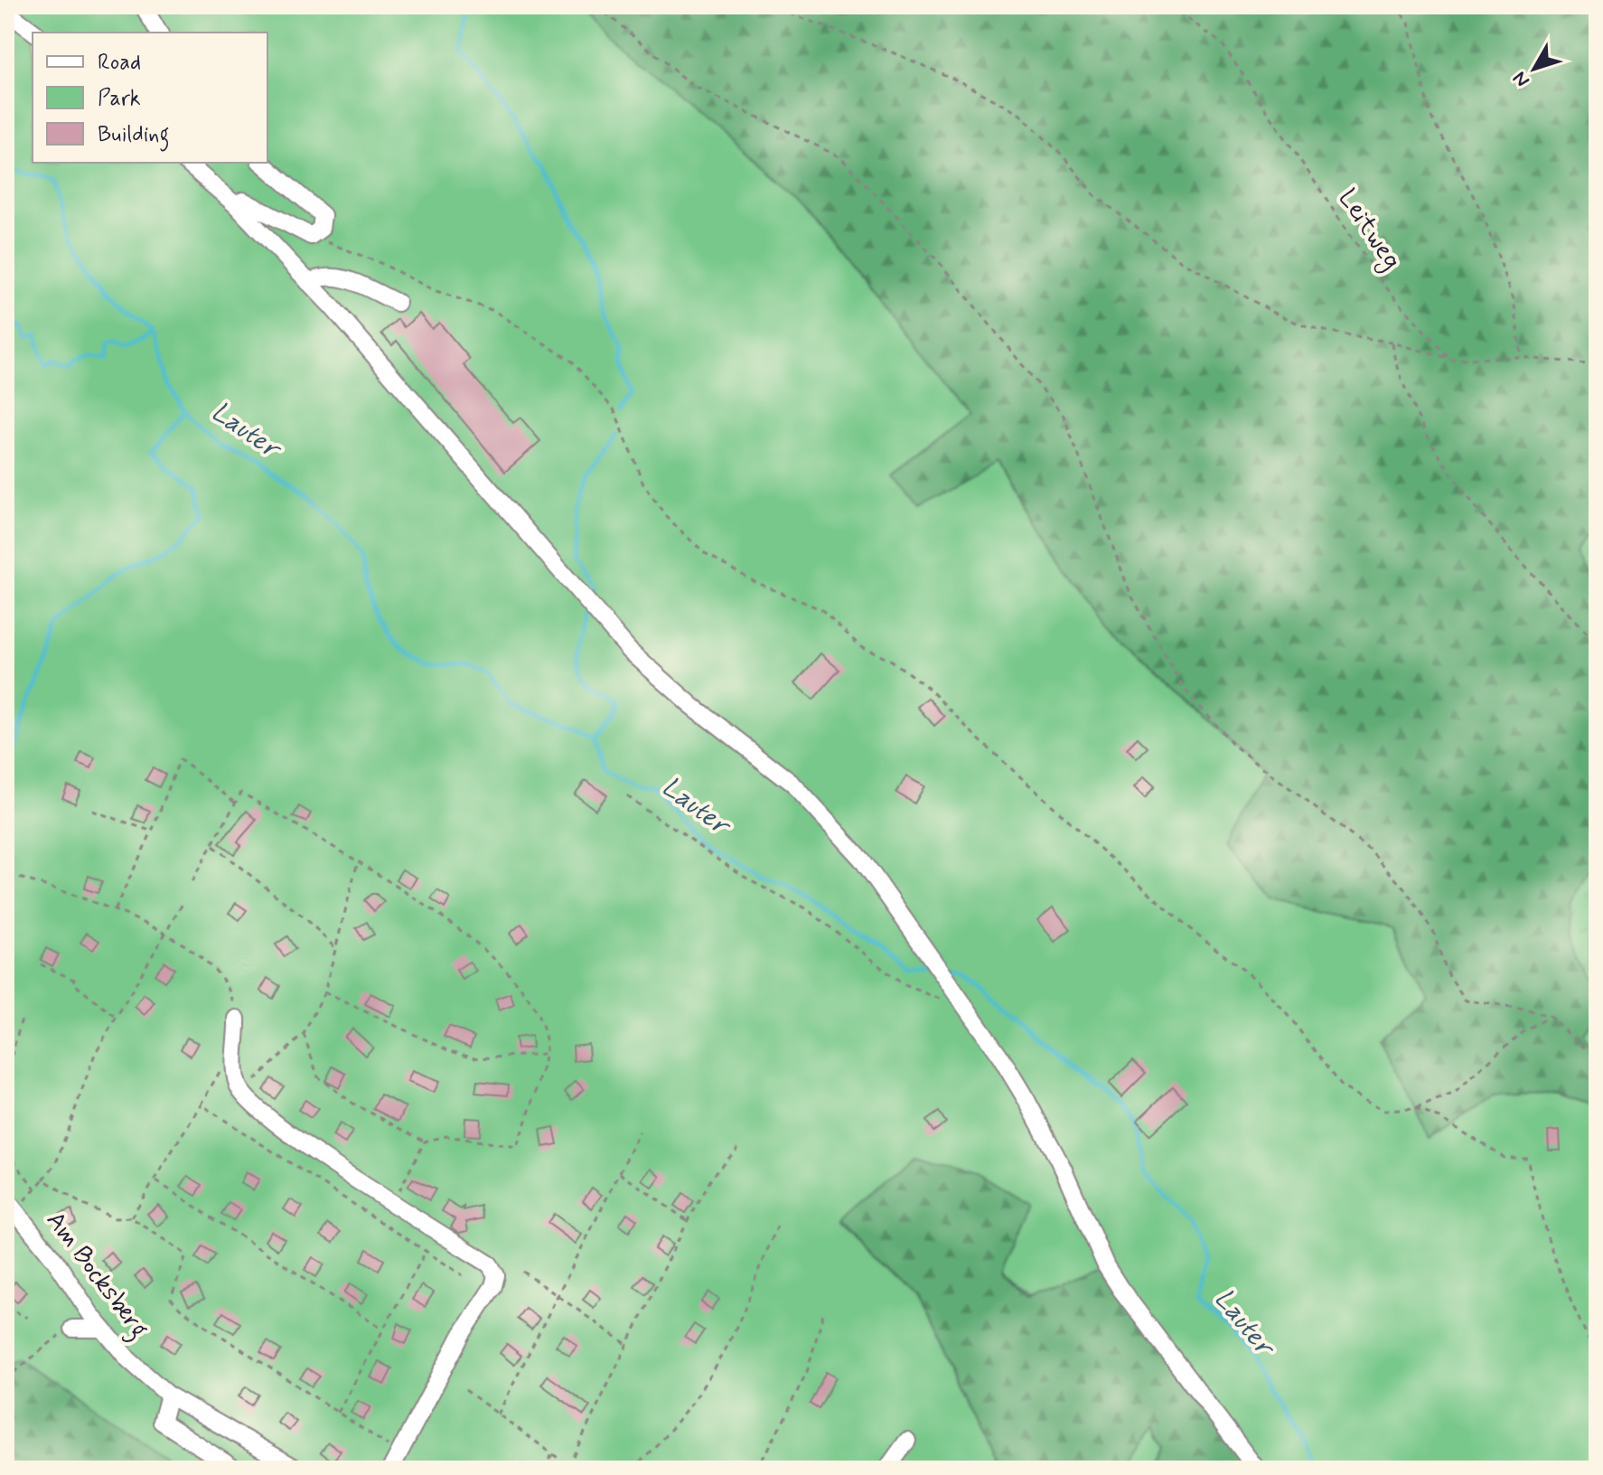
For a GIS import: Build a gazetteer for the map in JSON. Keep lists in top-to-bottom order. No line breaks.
{"streets":{"street":["Am Bocksberg"],"path":["Leitweg"]},"water":["Lauter"],"legend":["Road","Park","Building"],"north":"bottom left"}
